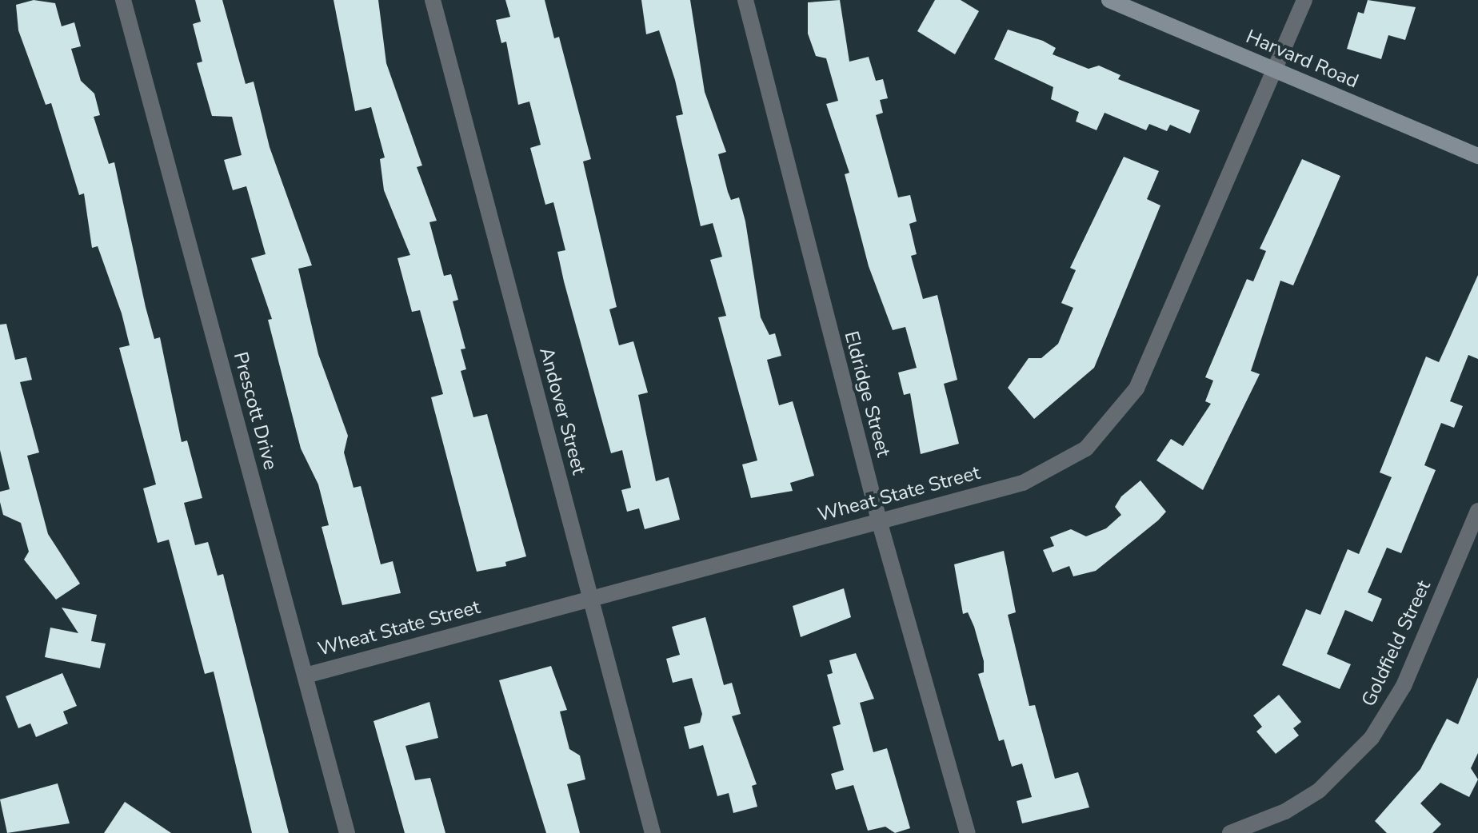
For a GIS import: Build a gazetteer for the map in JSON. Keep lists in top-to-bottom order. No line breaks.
{"streets":{"street":["Harvard Road","Eldridge Street","Prescott Drive","Andover Street","Wheat State Street","Goldfield Street"]},"crossings":[["Harvard Road","Wheat State Street"],["Eldridge Street","Wheat State Street"],["Prescott Drive","Wheat State Street"],["Andover Street","Wheat State Street"]]}
